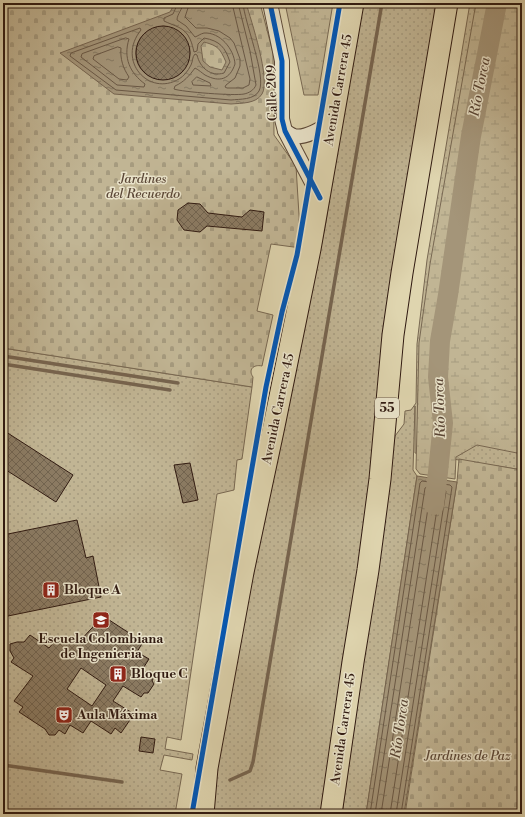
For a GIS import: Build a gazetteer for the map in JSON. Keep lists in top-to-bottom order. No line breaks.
{"streets":{"highway":["Avenida Carrera 45","55"],"street":["Calle 209"]},"crossings":[["Avenida Carrera 45","Calle 209"]],"water":["Río Torca"],"parks":["Jardines del Recuerdo","Jardines de Paz"],"places":{"building":["Bloque A","Bloque C"],"school or university":["Escuela Colombiana de Ingenieria"],"theatre":["Aula Máxima"]}}
